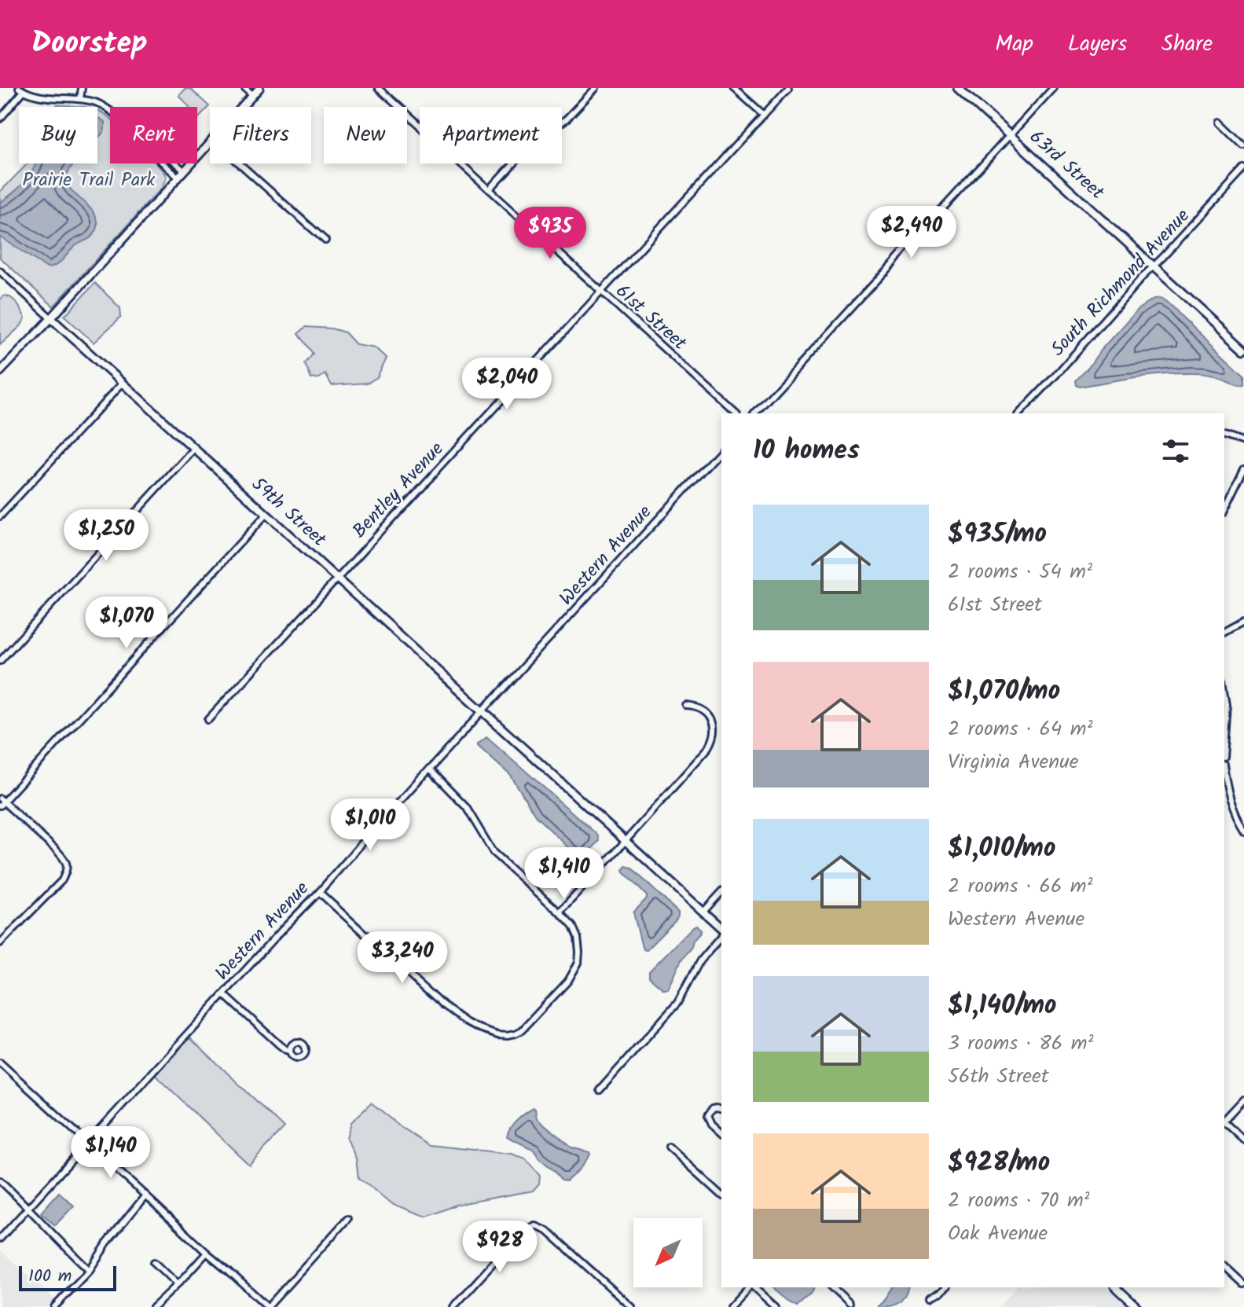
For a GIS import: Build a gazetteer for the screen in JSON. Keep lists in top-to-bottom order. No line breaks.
{"streets":{"main road":["63rd Street"],"street":["South Richmond Avenue","61st Street","Bentley Avenue","59th Street","Western Avenue"]},"crossings":[["63rd Street","South Richmond Avenue"],["61st Street","Bentley Avenue"],["Bentley Avenue","59th Street"],["59th Street","Western Avenue"]],"parks":["Prairie Trail Park"],"scale_bar":"100 m","north":"bottom left","page":{"header":"Doorstep","nav":["Map","Layers","Share"],"chip":["Buy","Rent","Filters","New","Apartment"],"price":["$2,490","$935","$2,040","$1,250","$1,070","$1,010","$1,410","$3,240","$1,140","$928"],"heading":"10 homes","list":[{"name":"$935/mo","note":"2 rooms · 54 m² · 61st Street"},{"name":"$1,070/mo","note":"2 rooms · 64 m² · Virginia Avenue"},{"name":"$1,010/mo","note":"2 rooms · 66 m² · Western Avenue"},{"name":"$1,140/mo","note":"3 rooms · 86 m² · 56th Street"},{"name":"$928/mo","note":"2 rooms · 70 m² · Oak Avenue"}],"scale":"100 m"}}
